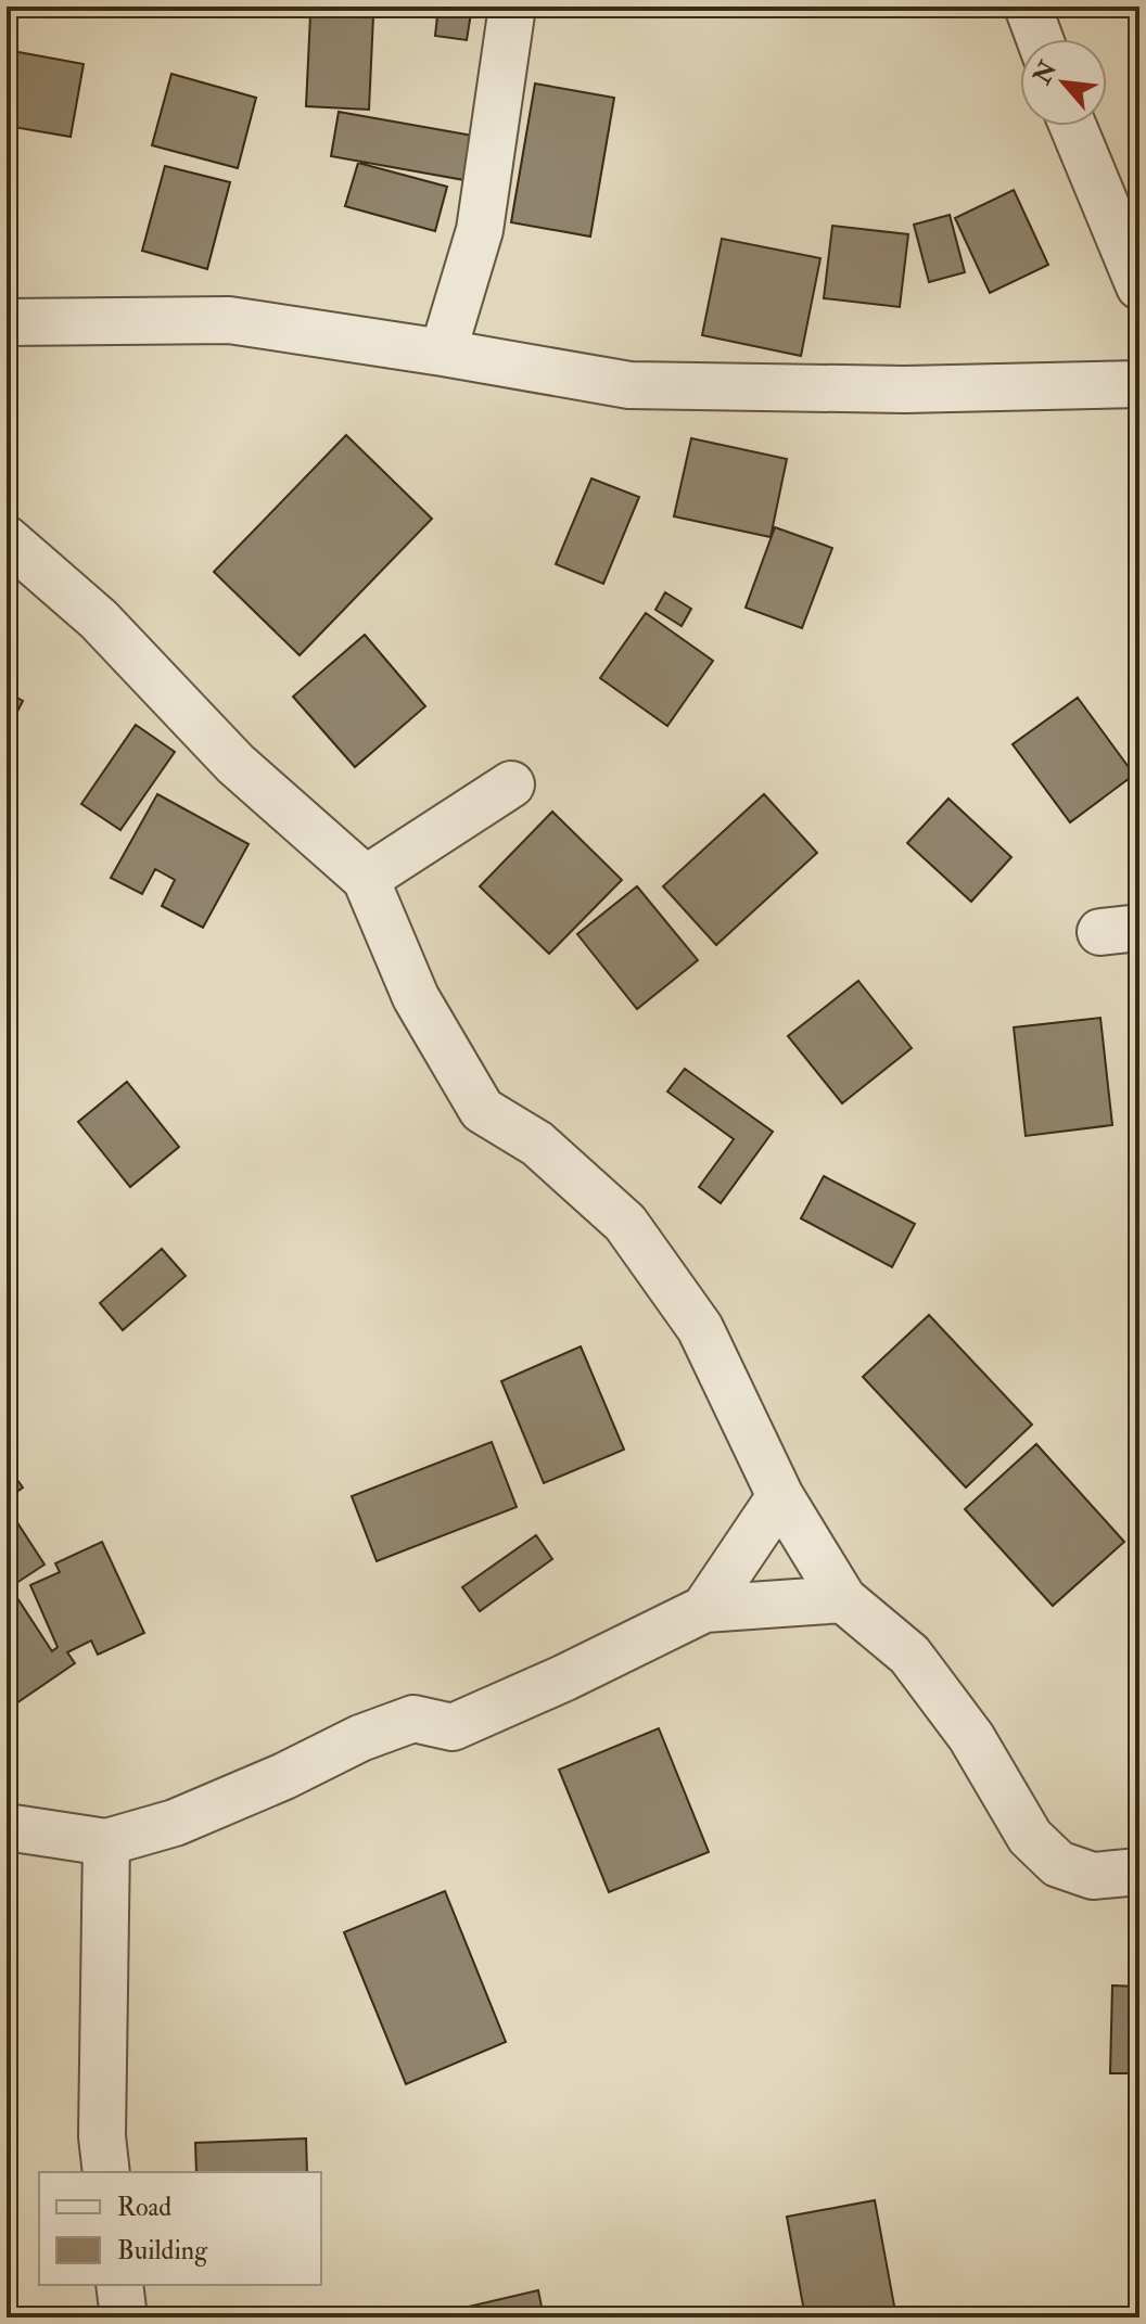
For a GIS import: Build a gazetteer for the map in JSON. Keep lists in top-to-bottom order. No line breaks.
{"legend":["Road","Building"],"north":"top left"}
